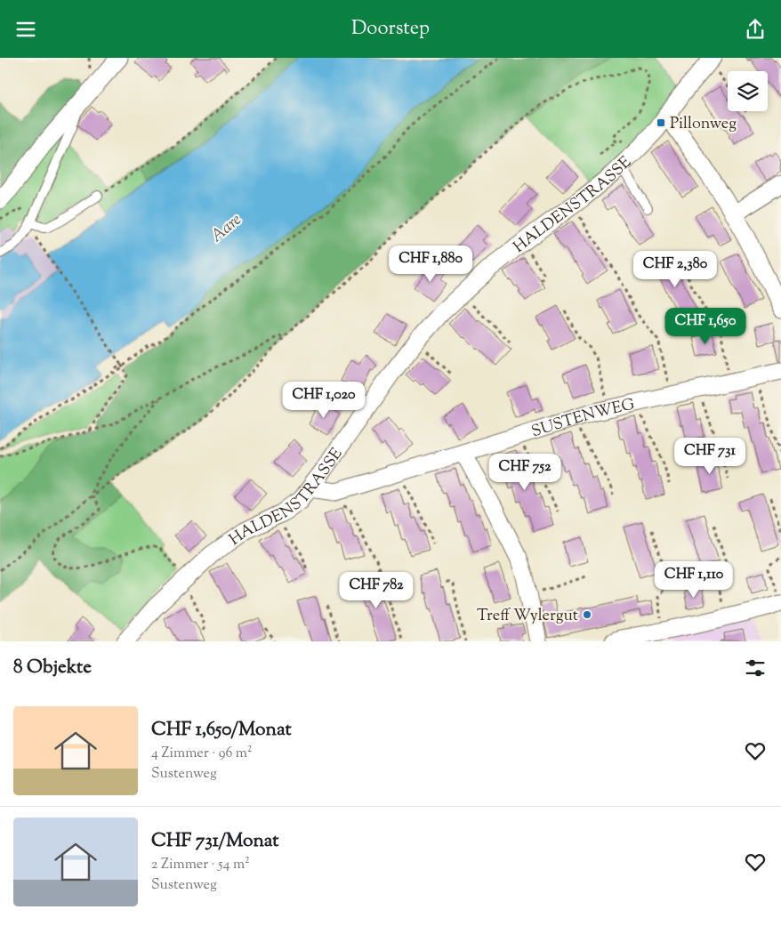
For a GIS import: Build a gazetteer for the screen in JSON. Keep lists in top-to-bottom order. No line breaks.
{"streets":{"street":["HALDENSTRASSE","SUSTENWEG"]},"crossings":[["HALDENSTRASSE","SUSTENWEG"]],"water":["Aare"],"places":{"transit":["Pillonweg"],"other":["Treff Wylergut"]},"page":{"header":"Doorstep","price":["CHF 1,880","CHF 2,380","CHF 1,650","CHF 1,020","CHF 731","CHF 752","CHF 1,110","CHF 782"],"heading":"8 Objekte","list":[{"name":"CHF 1,650/Monat","note":"4 Zimmer · 96 m² · Sustenweg"},{"name":"CHF 731/Monat","note":"2 Zimmer · 54 m² · Sustenweg"}]}}
